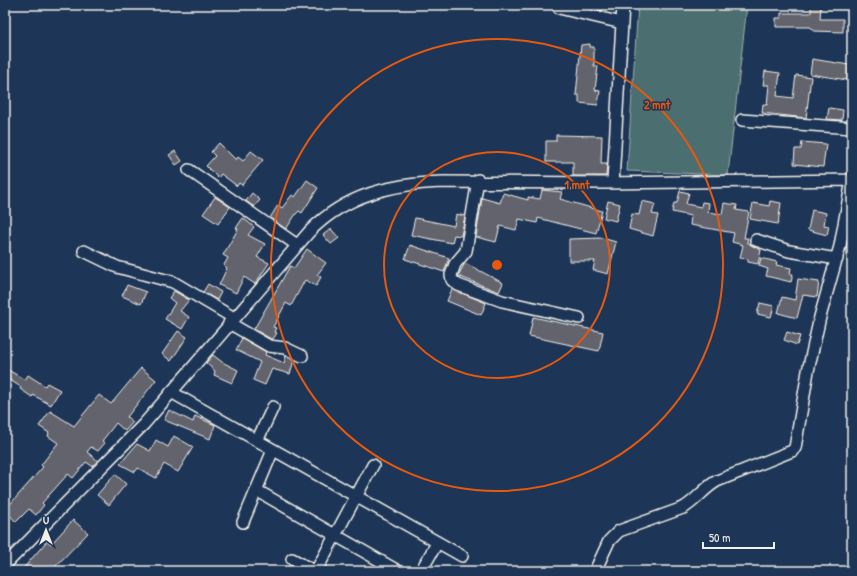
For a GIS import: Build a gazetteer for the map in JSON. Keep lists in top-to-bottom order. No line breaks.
{"scale_bar":"50 m","north":"top","rings":["2 mnt","1 mnt"]}
